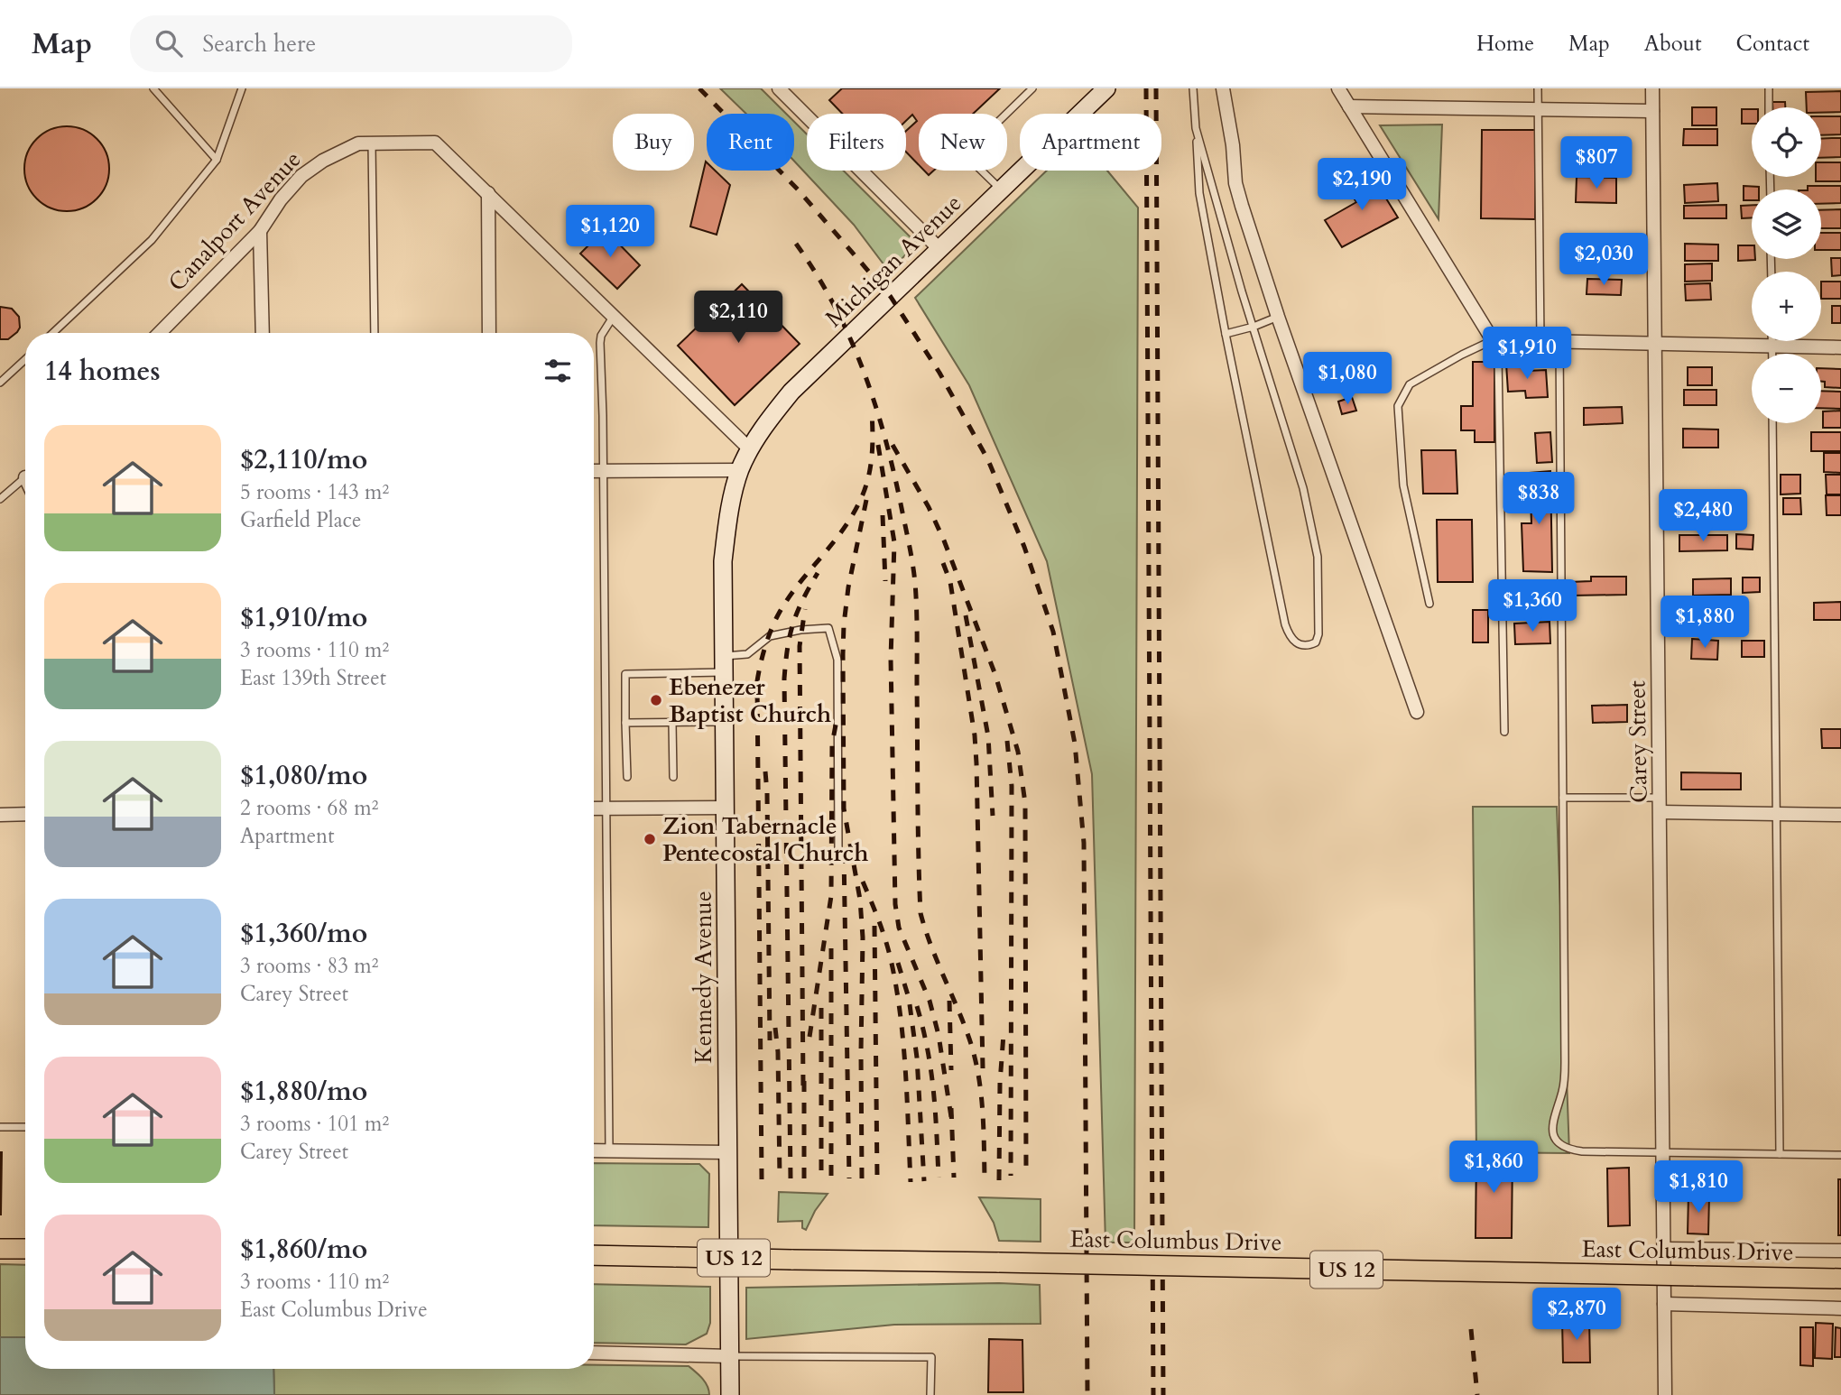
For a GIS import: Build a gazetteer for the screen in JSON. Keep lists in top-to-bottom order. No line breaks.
{"streets":{"main road":["Michigan Avenue","Kennedy Avenue","East Columbus Drive","US 12"],"street":["Canalport Avenue","Carey Street"]},"crossings":[["Michigan Avenue","Kennedy Avenue"],["Carey Street","East Columbus Drive"]],"places":["Ebenezer Baptist Church","Zion Tabernacle Pentecostal Church"],"page":{"header":"Map","search":"Search here","nav":["Home","Map","About","Contact"],"map_buttons":["+","−"],"chip":["Buy","Rent","Filters","New","Apartment"],"price":["$807","$2,190","$1,120","$2,030","$2,110","$1,910","$1,080","$838","$2,480","$1,360","$1,880","$1,860","$1,810","$2,870"],"heading":"14 homes","list":[{"name":"$2,110/mo","note":"5 rooms · 143 m² · Garfield Place"},{"name":"$1,910/mo","note":"3 rooms · 110 m² · East 139th Street"},{"name":"$1,080/mo","note":"2 rooms · 68 m² · Apartment"},{"name":"$1,360/mo","note":"3 rooms · 83 m² · Carey Street"},{"name":"$1,880/mo","note":"3 rooms · 101 m² · Carey Street"},{"name":"$1,860/mo","note":"3 rooms · 110 m² · East Columbus Drive"}]}}
